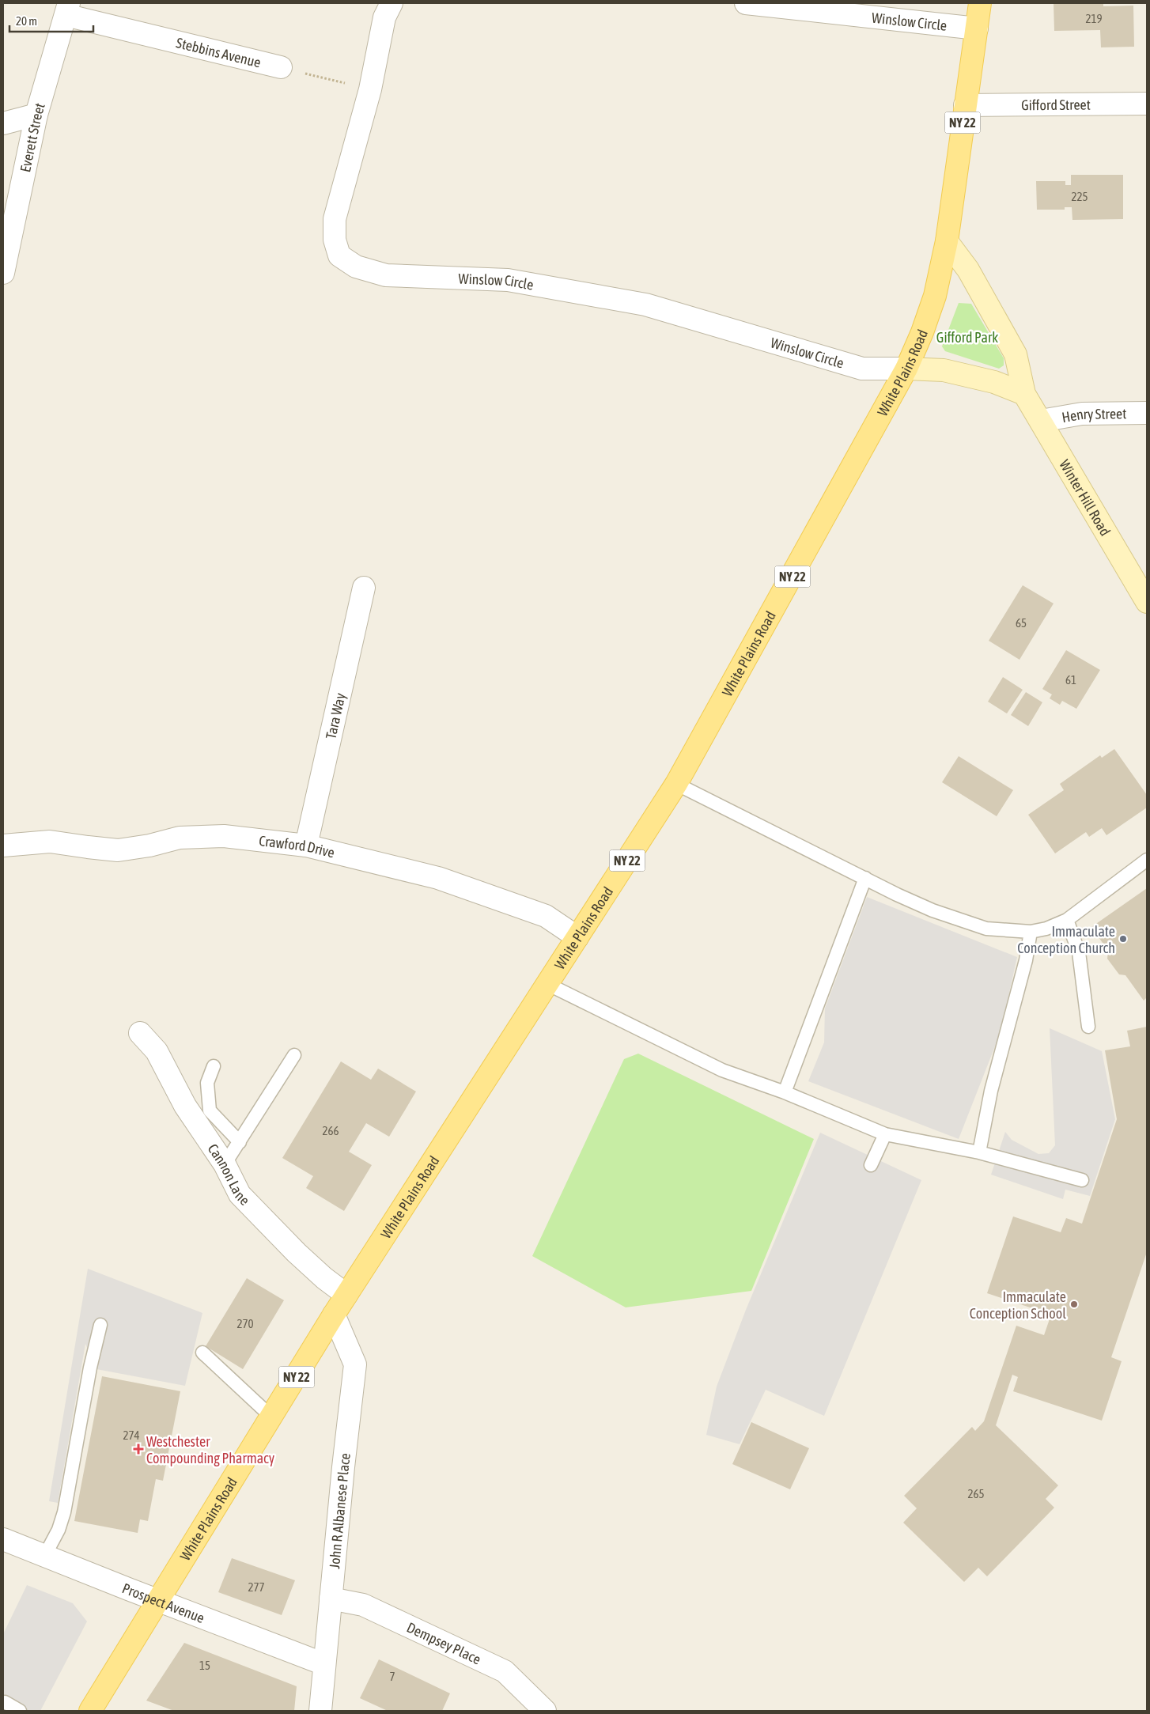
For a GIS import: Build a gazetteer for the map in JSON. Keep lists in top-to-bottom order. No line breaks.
{"streets":{"main road":["NY 22","White Plains Road","Winter Hill Road"],"street":["Winslow Circle","Stebbins Avenue","Gifford Street","Everett Street","Henry Street","Tara Way","Crawford Drive","Cannon Lane","John R Albanese Place","Prospect Avenue","Dempsey Place"]},"crossings":[["Winslow Circle","White Plains Road"],["Stebbins Avenue","Everett Street"],["Gifford Street","White Plains Road"],["White Plains Road","Winter Hill Road"],["White Plains Road","Crawford Drive"],["White Plains Road","Cannon Lane"],["White Plains Road","John R Albanese Place"],["White Plains Road","Prospect Avenue"],["Henry Street","Winter Hill Road"],["Tara Way","Crawford Drive"],["John R Albanese Place","Prospect Avenue"],["John R Albanese Place","Dempsey Place"]],"parks":["Gifford Park"],"places":{"other":["Immaculate Conception Church","Immaculate Conception School"],"health":["Westchester Compounding Pharmacy"]},"house_numbers":["219","225","65","61","266","270","274","265","277","15","7"],"scale_bar":"20 m"}
